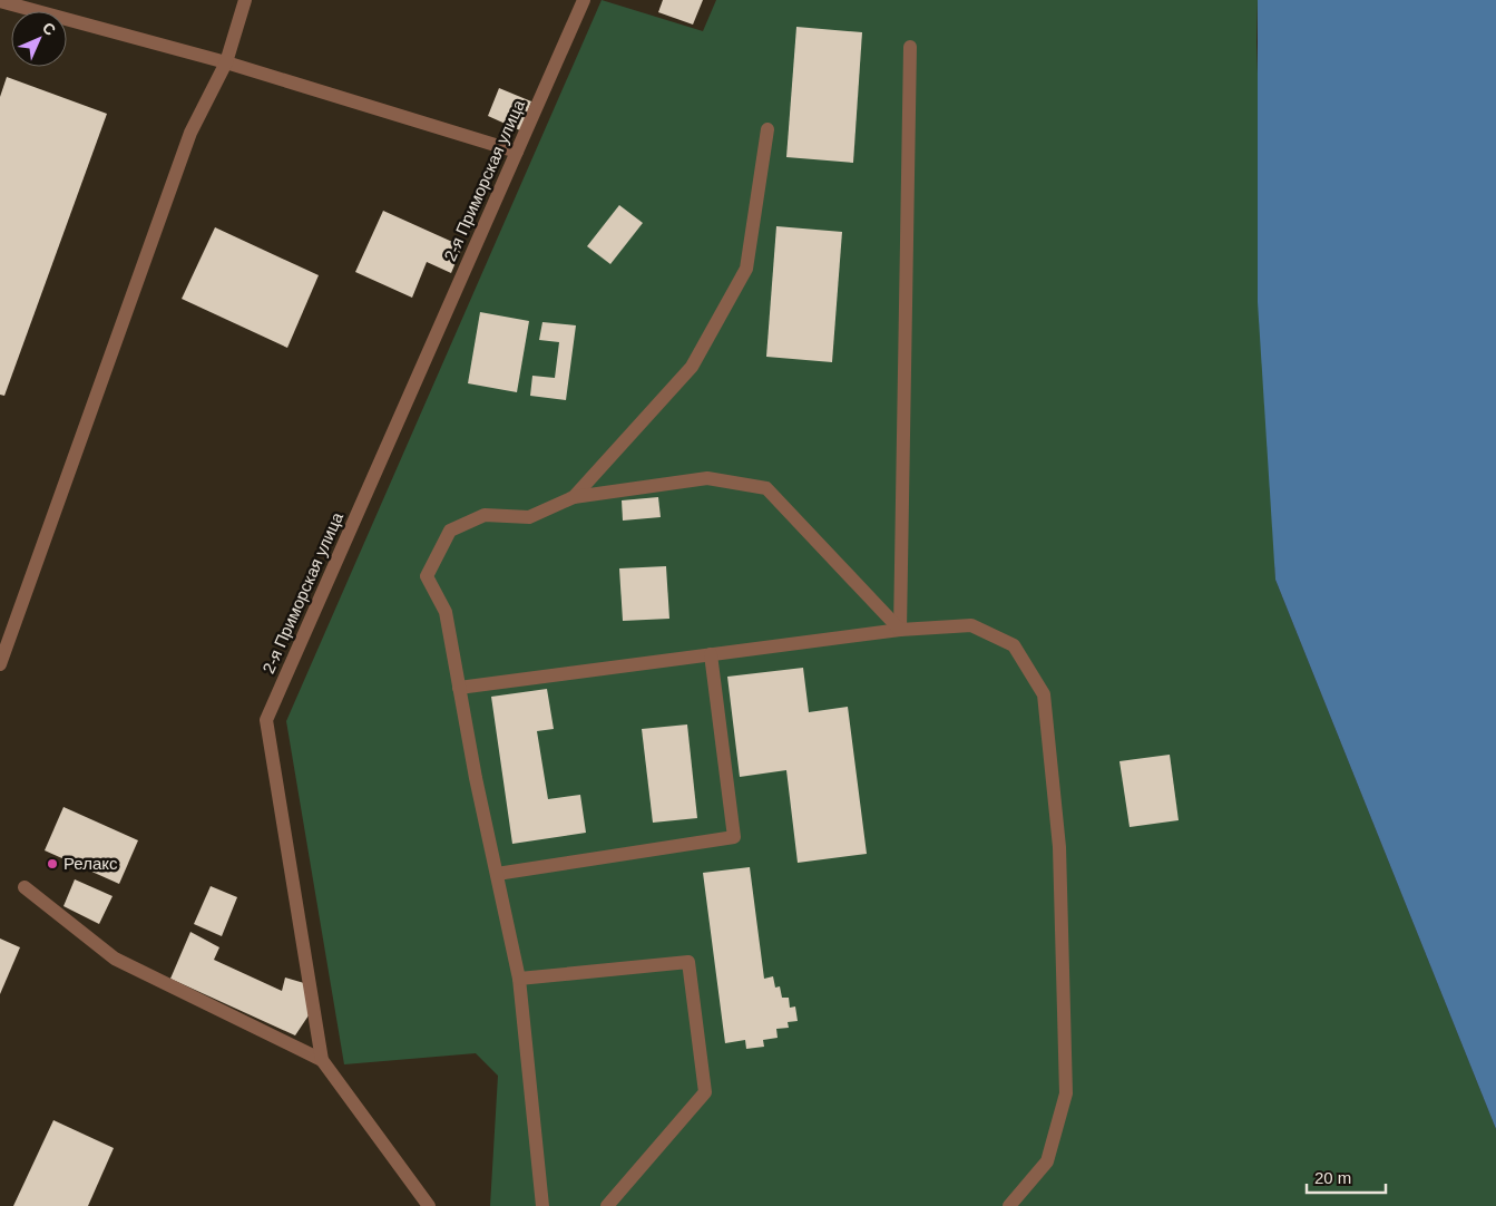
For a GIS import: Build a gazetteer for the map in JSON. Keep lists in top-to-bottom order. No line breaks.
{"streets":{"street":["2-я Приморская улица"]},"places":["Релакс"],"scale_bar":"20 m","north":"top right"}
